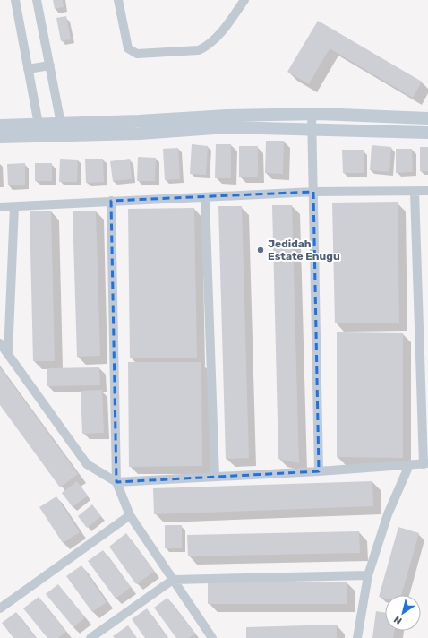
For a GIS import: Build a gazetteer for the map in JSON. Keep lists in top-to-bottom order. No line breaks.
{"places":["Jedidah Estate Enugu"],"north":"bottom left"}
